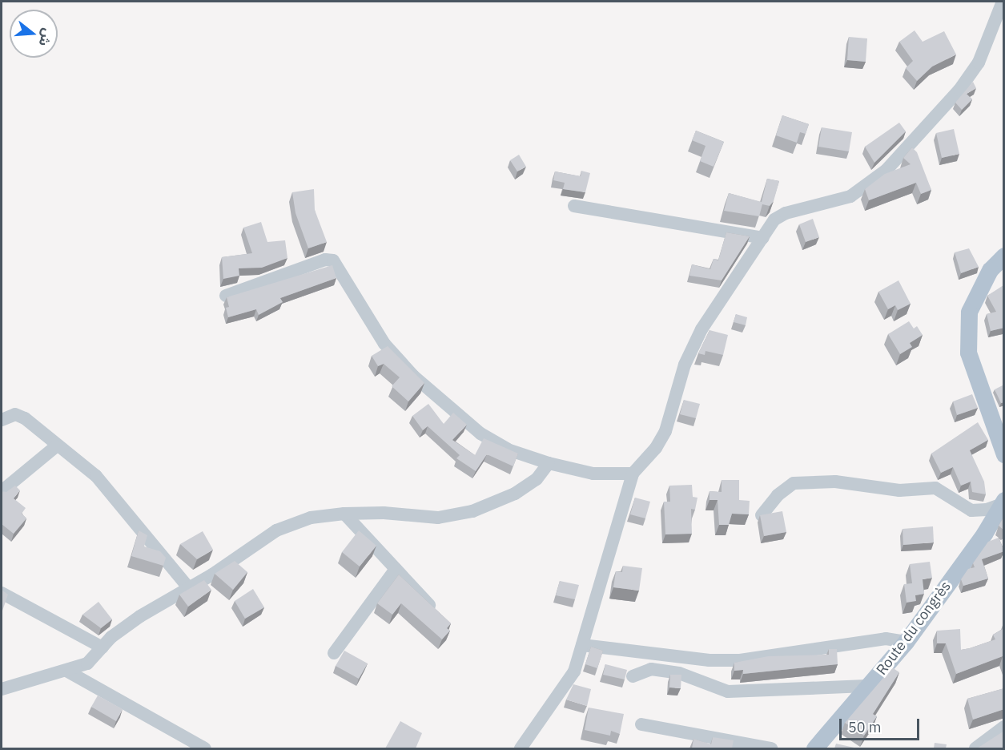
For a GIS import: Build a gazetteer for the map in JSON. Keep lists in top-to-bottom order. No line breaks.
{"streets":{"main road":["Route du congrès"]},"scale_bar":"50 m","north":"right"}
